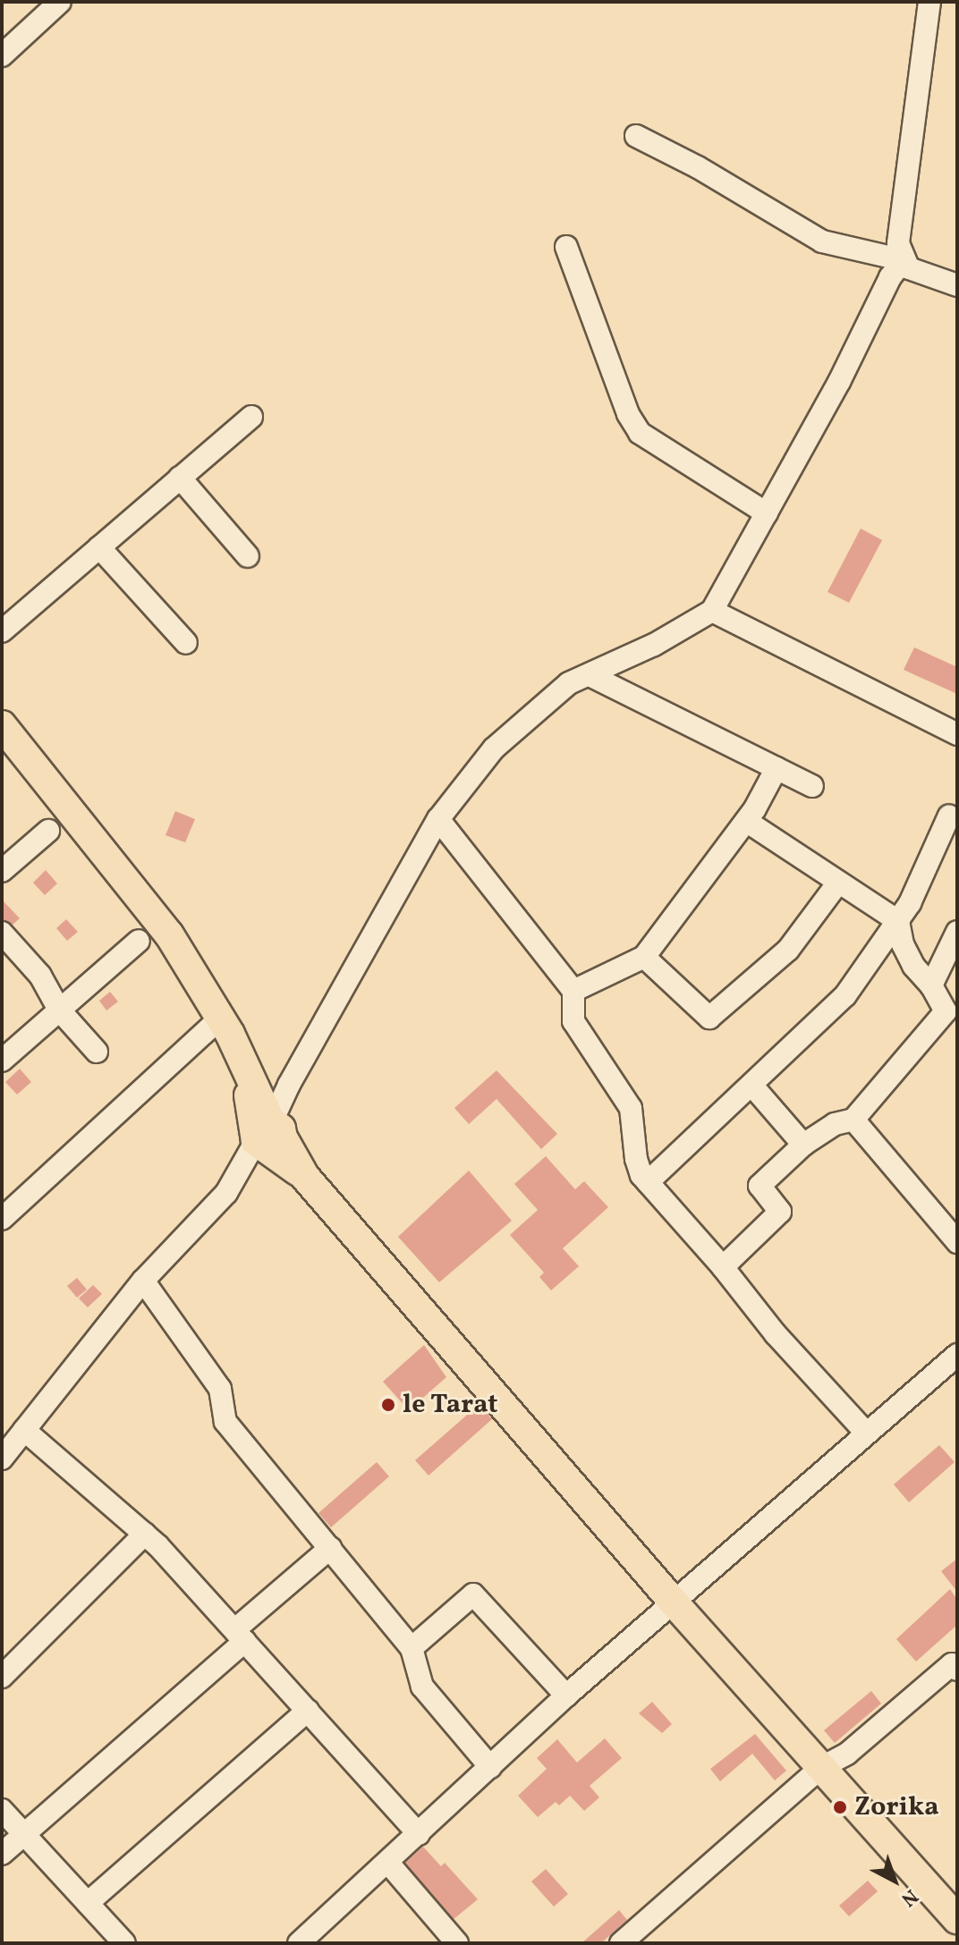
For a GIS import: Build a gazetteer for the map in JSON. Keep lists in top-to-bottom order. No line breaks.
{"places":["le Tarat","Zorika"],"north":"bottom right"}
